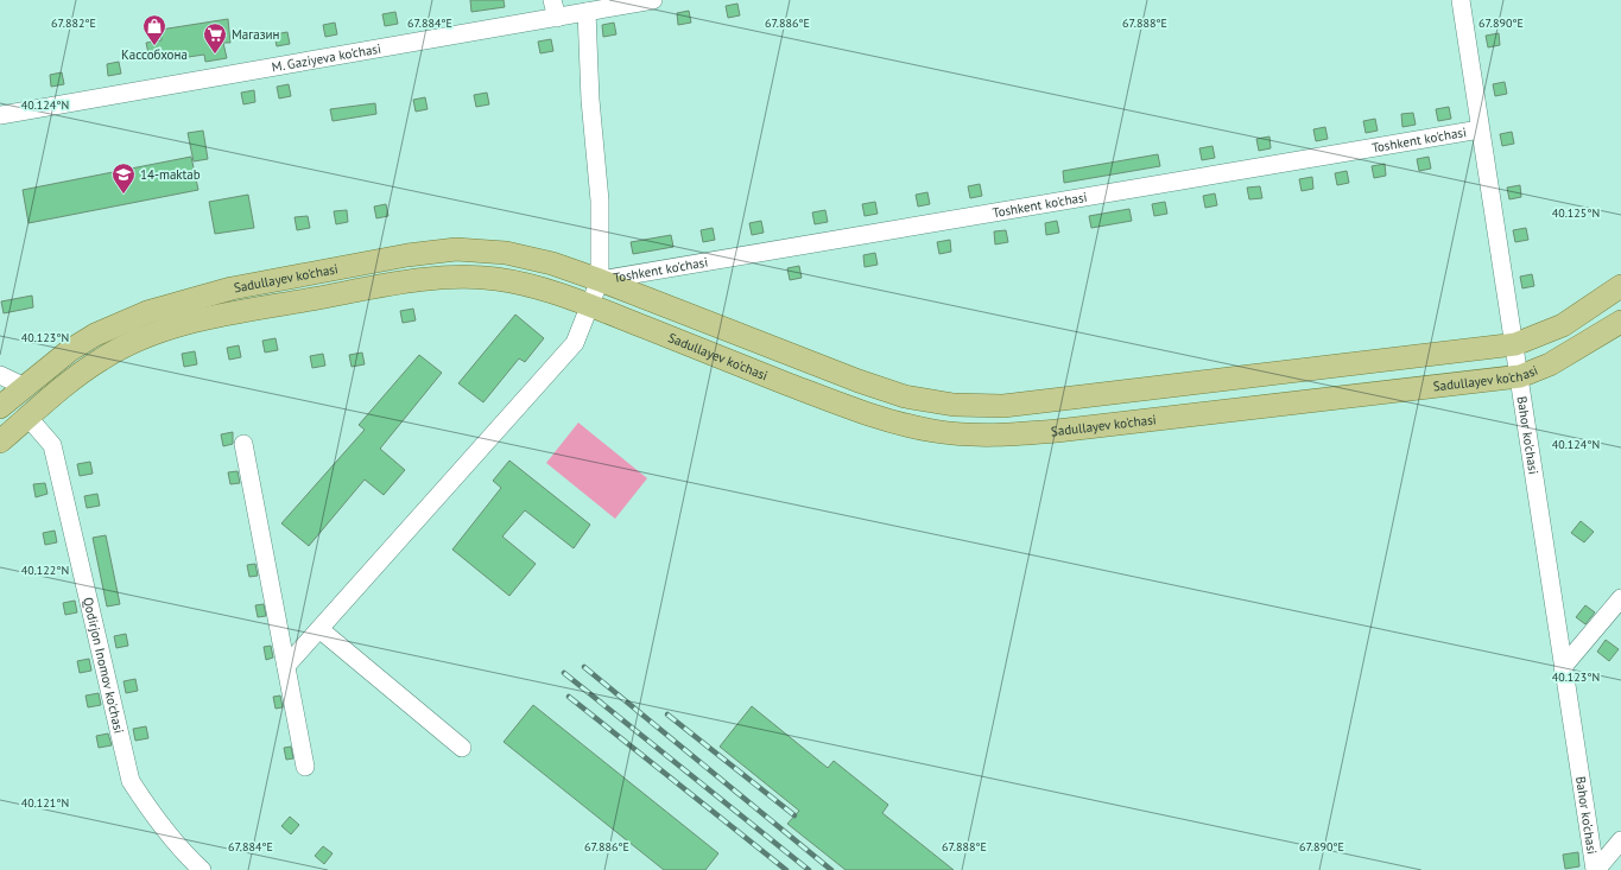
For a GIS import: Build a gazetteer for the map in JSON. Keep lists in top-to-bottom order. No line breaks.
{"streets":{"main road":["Sadullayev ko'chasi"],"street":["M. Gaziyeva ko'chasi","Toshkent ko'chasi","Bahor ko'chasi","Qodirjon Inomov ko'chasi"]},"crossings":[["Toshkent ko'chasi","Sadullayev ko'chasi"],["Toshkent ko'chasi","Bahor ko'chasi"],["Sadullayev ko'chasi","Bahor ko'chasi"],["Sadullayev ko'chasi","Qodirjon Inomov ko'chasi"]],"places":{"shop":["Кассобхона"],"supermarket":["Магазин"],"school or university":["14-maktab"]},"coordinates":["67.882°E","67.884°E","67.886°E","67.888°E","67.890°E","40.124°N","40.125°N","40.123°N","40.122°N","40.121°N"]}
